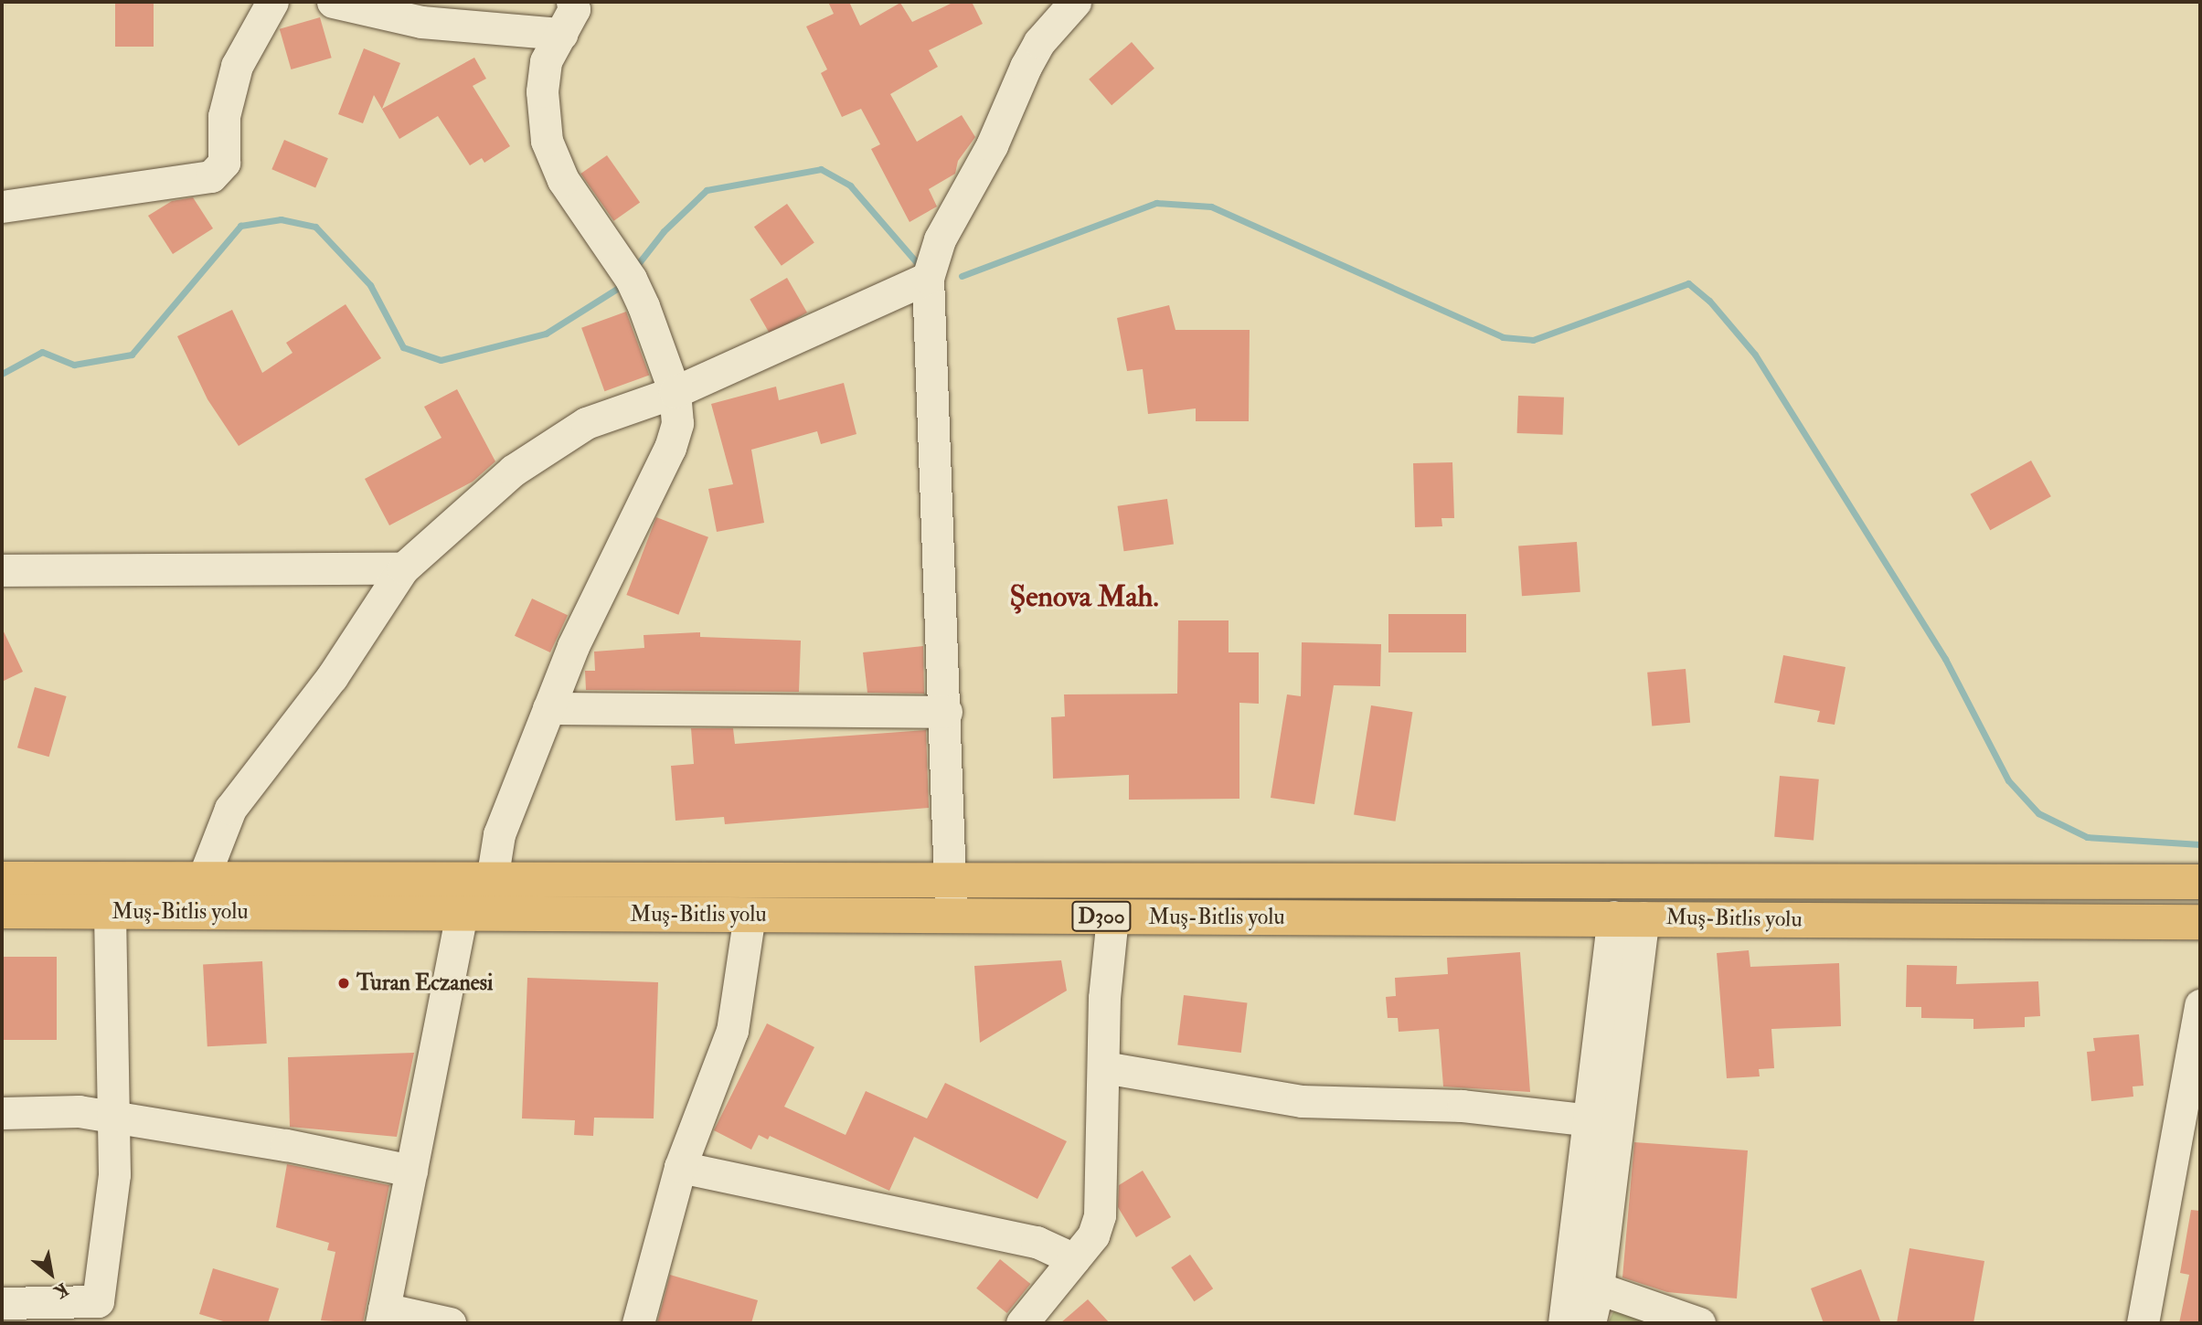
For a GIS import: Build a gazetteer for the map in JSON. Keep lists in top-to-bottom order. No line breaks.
{"streets":{"highway":["Muş-Bitlis yolu","D300"]},"districts":["Şenova Mah."],"places":["Turan Eczanesi"],"north":"bottom right"}
